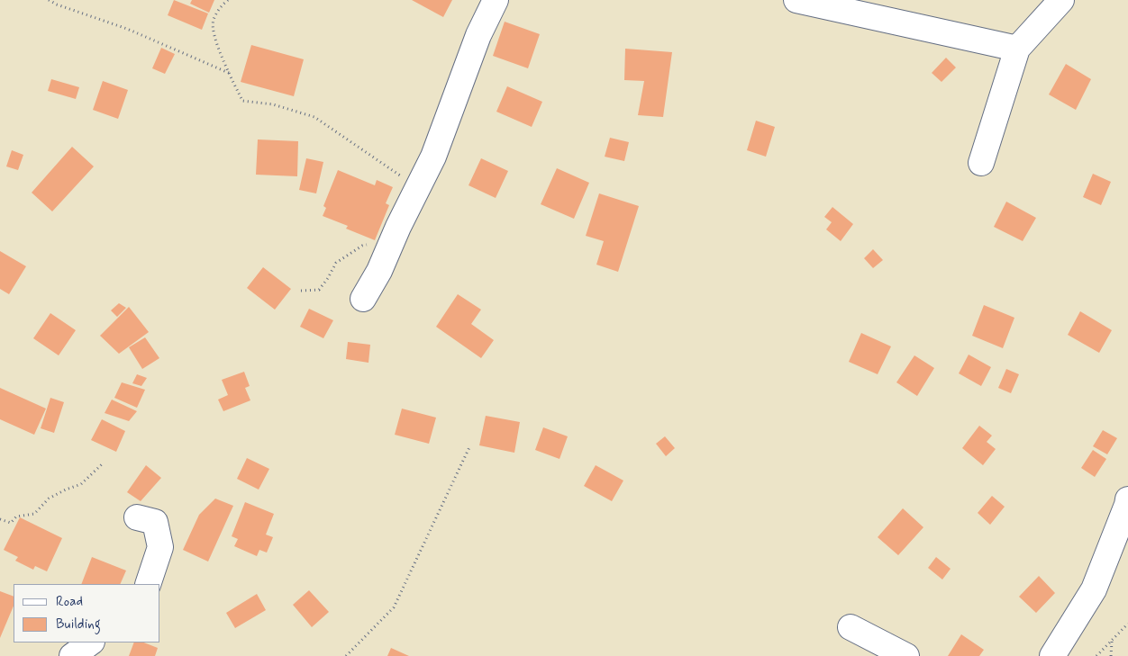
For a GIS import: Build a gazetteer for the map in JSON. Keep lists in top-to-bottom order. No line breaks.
{"legend":["Road","Building"]}
